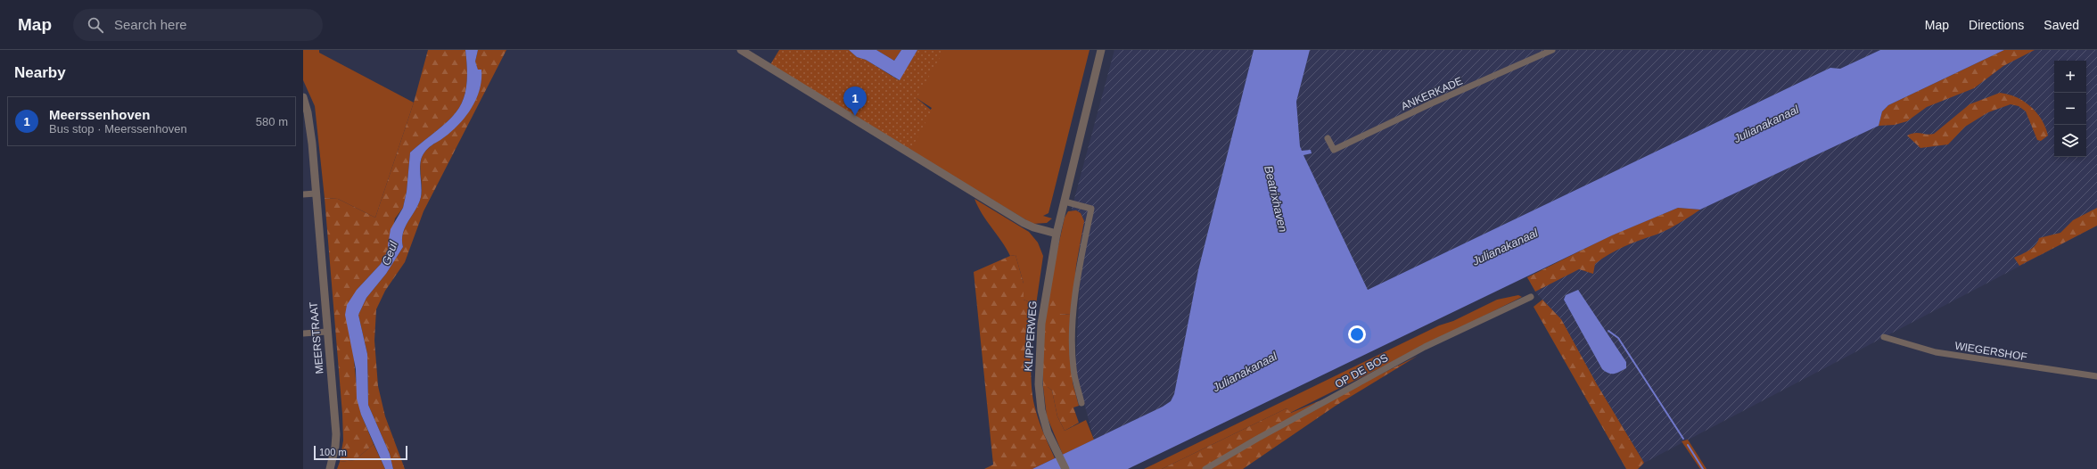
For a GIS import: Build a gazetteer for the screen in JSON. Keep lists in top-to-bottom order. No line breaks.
{"streets":{"street":["ANKERKADE","KLIPPERWEG","MEERSTRAAT","WIEGERSHOF","OP DE BOS"]},"water":["Julianakanaal","Beatrixhaven","Geul"],"scale_bar":"100 m","page":{"header":"Map","search":"Search here","nav":["Map","Directions","Saved"],"heading":"Nearby","map_buttons":["+","−"],"pins":"1","list":[{"mark":"1","name":"Meerssenhoven","note":"Bus stop · Meerssenhoven","value":"580 m"}],"scale":"100 m"}}
